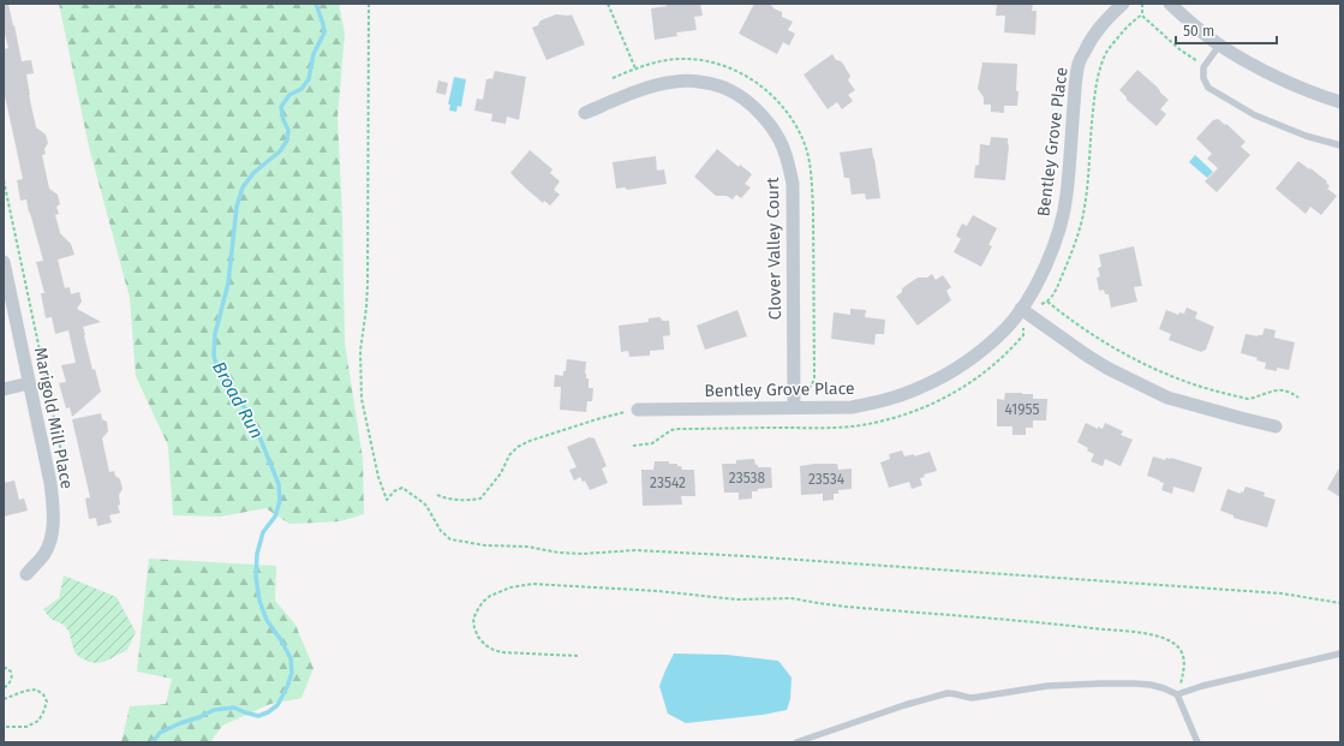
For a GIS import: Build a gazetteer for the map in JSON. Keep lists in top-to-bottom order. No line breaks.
{"streets":{"street":["Bentley Grove Place","Clover Valley Court","Marigold Mill Place"]},"crossings":[["Bentley Grove Place","Clover Valley Court"]],"water":["Broad Run"],"house_numbers":["41955","23538","23534","23542"],"scale_bar":"50 m"}
